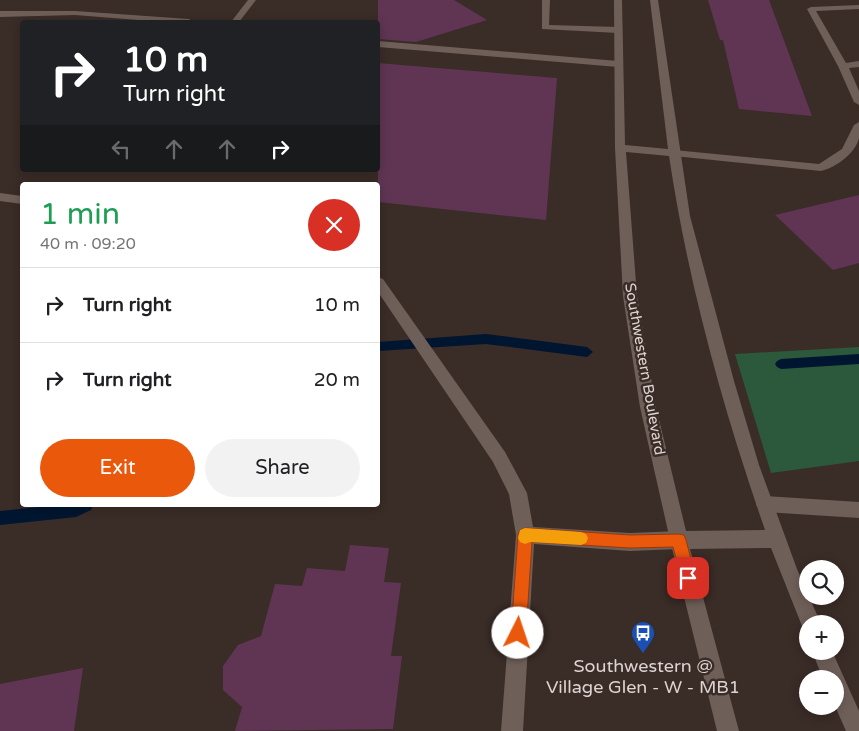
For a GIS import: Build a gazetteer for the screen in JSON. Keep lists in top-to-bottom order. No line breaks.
{"streets":{"street":["Southwestern Boulevard"]},"places":{"bus stop":["Southwestern @ Village Glen - W - MB1"]},"page":{"turn":["10 m","Turn right"],"heading":["1 min","40 m · 09:20"],"list":[{"name":"Turn right","value":"10 m"},{"name":"Turn right","value":"20 m"}],"buttons":["Exit","Share"],"map_buttons":["+","−"]}}
